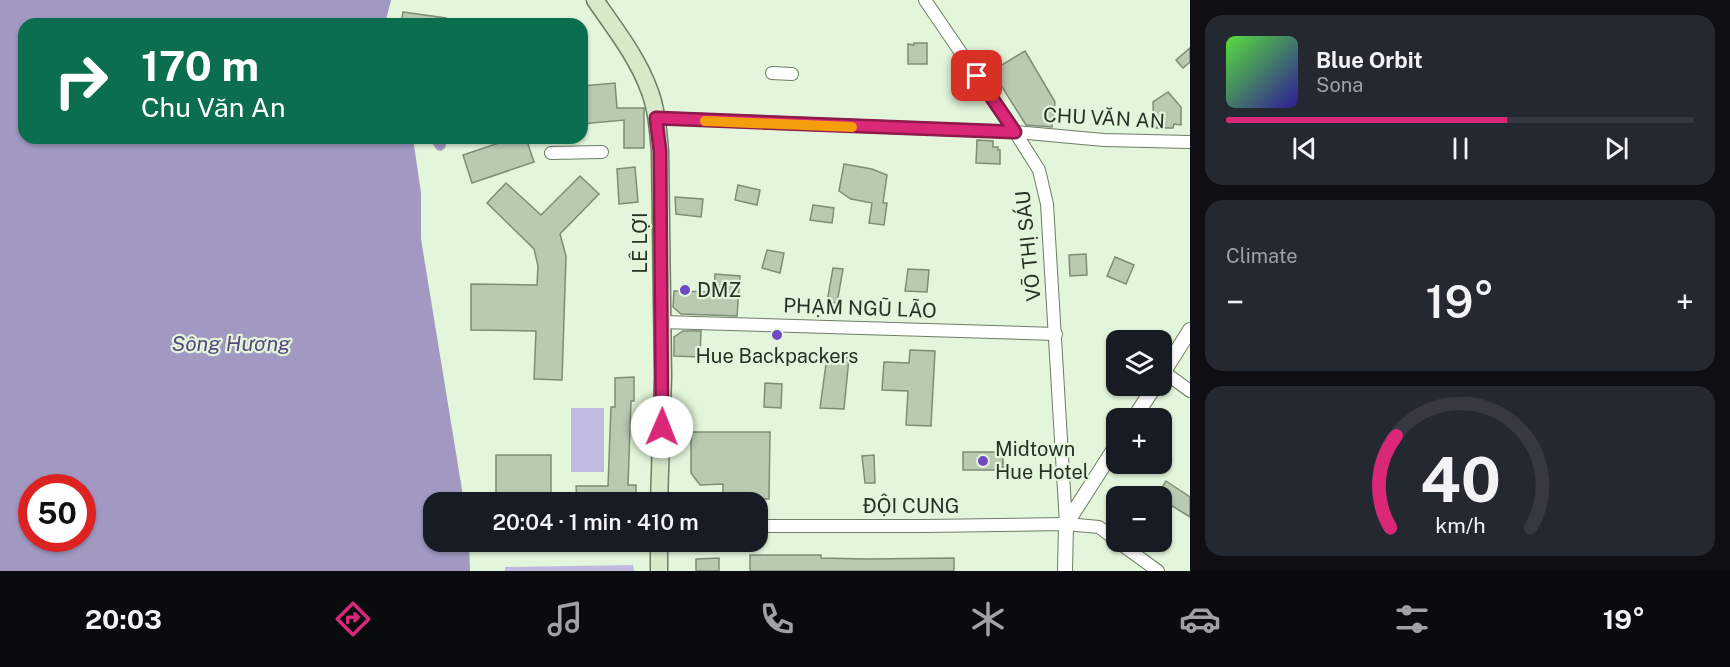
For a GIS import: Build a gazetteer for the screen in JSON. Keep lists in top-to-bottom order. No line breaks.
{"streets":{"main road":["LÊ LỢI"],"street":["CHU VĂN AN","VÕ THỊ SÁU","PHẠM NGŨ LÃO","ĐỘI CUNG"]},"crossings":[["CHU VĂN AN","LÊ LỢI"],["CHU VĂN AN","VÕ THỊ SÁU"],["LÊ LỢI","PHẠM NGŨ LÃO"],["VÕ THỊ SÁU","PHẠM NGŨ LÃO"],["VÕ THỊ SÁU","ĐỘI CUNG"]],"water":["Sông Hương"],"places":["DMZ","Hue Backpackers","Midtown Hue Hotel"],"page":{"turn":["170 m","Chu Văn An"],"song":["Blue Orbit","Sona"],"tile":"Climate","heat":["−","19°","+"],"map_buttons":["+","−"],"limit":"50","trip":"20:04 · 1 min · 410 m","tabs":["20:03","19°"],"gauge":["40","km/h"]}}
